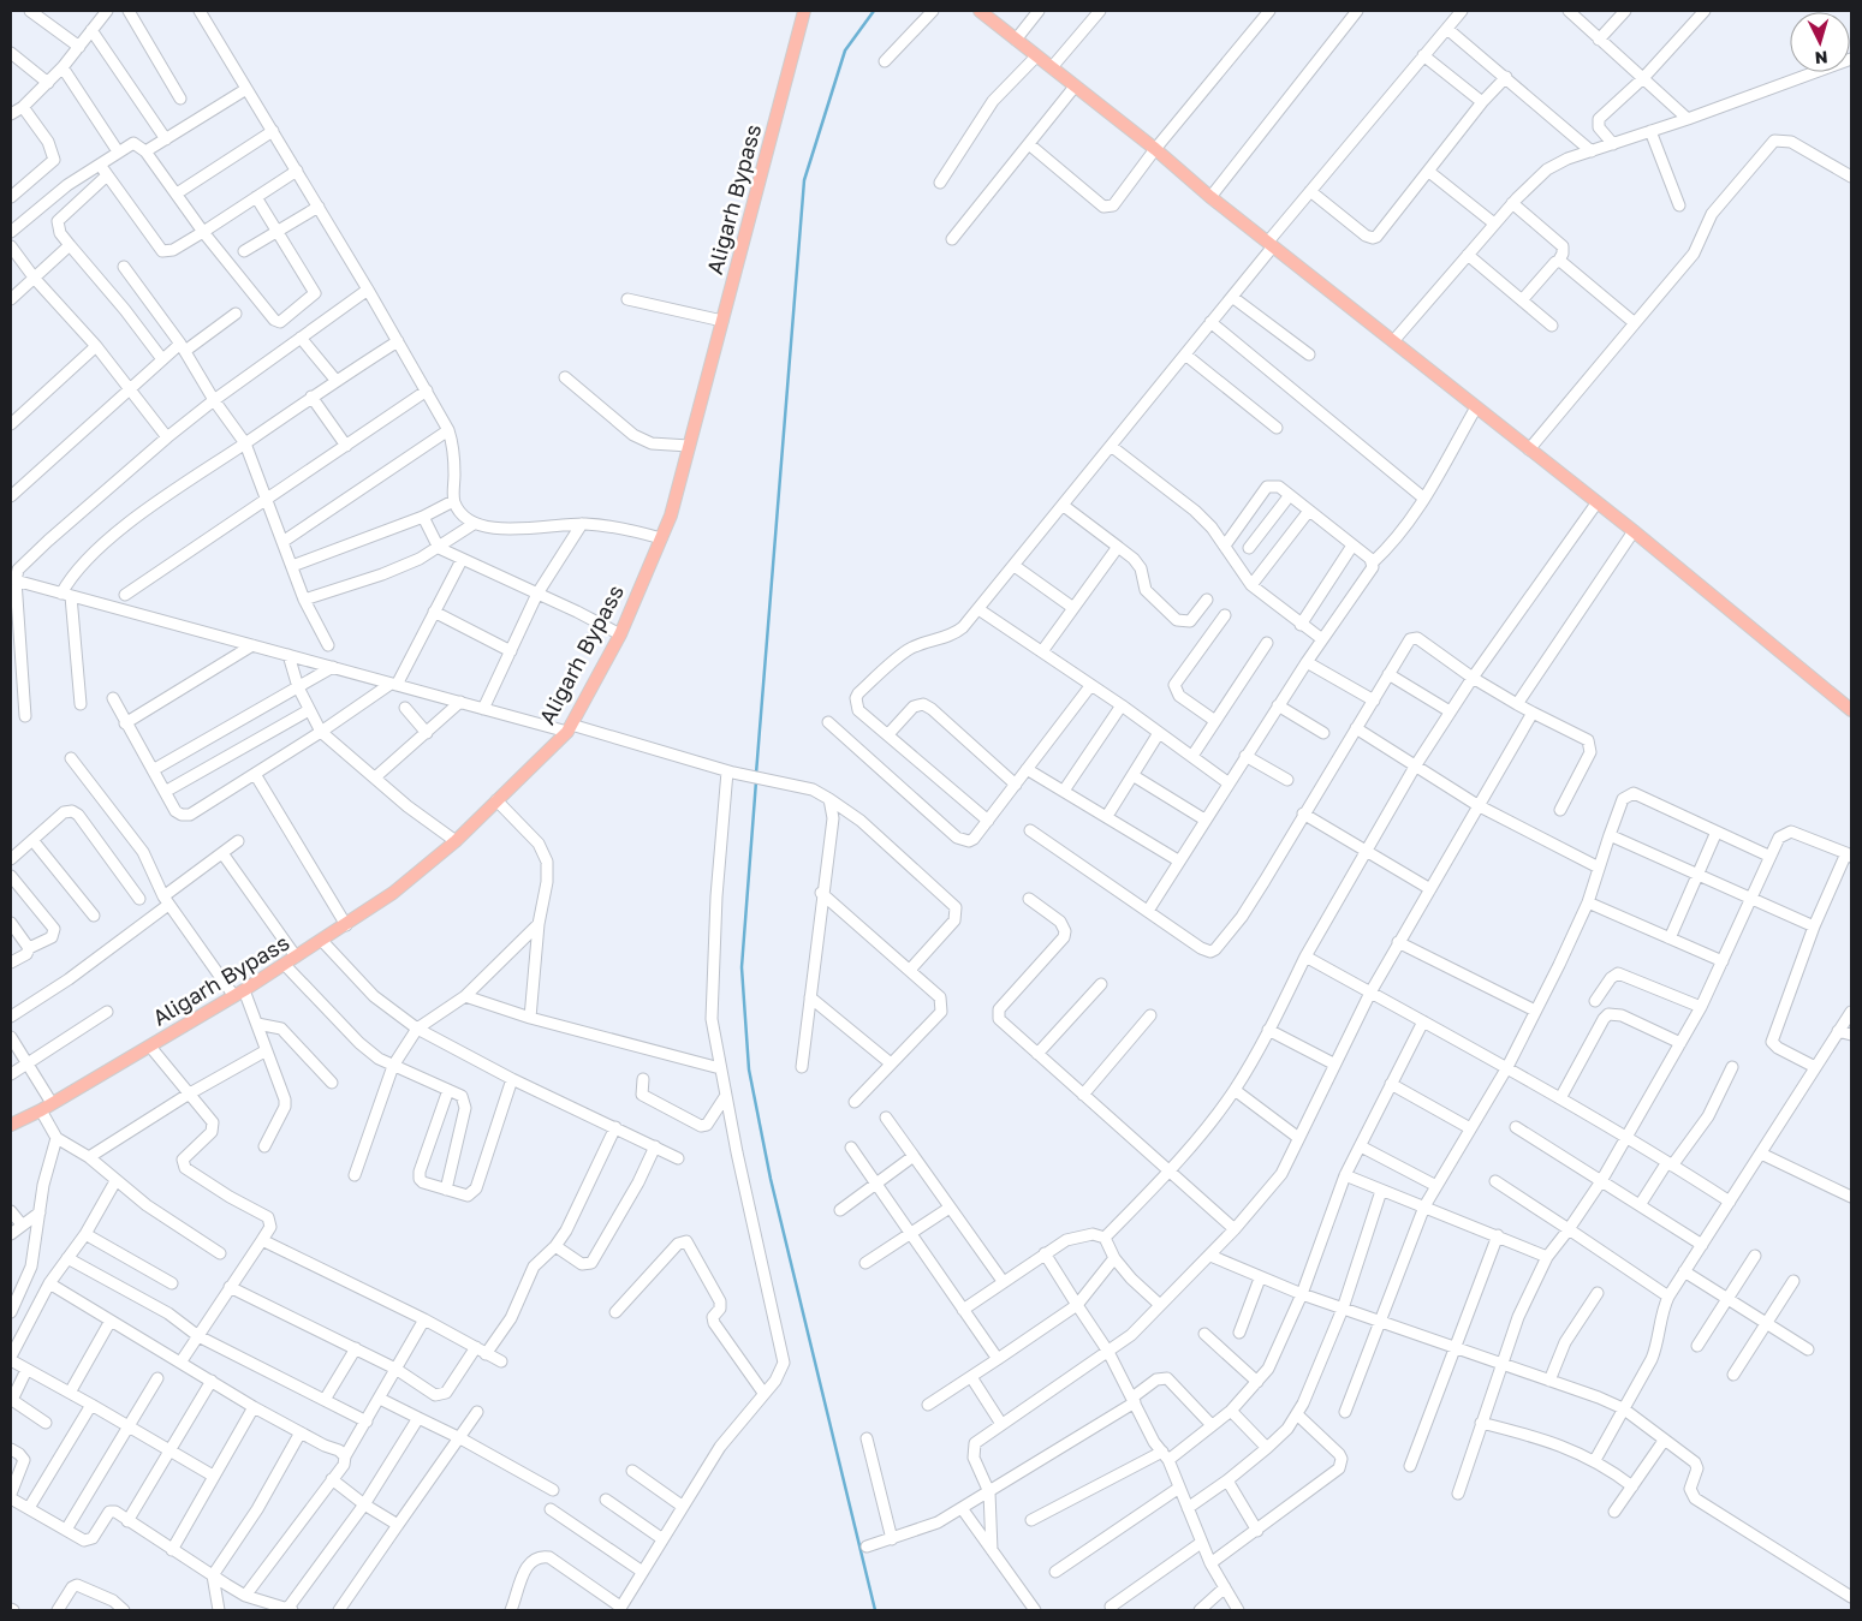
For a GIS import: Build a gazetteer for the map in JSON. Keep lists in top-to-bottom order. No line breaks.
{"streets":{"main road":["Aligarh Bypass"]},"north":"bottom"}
